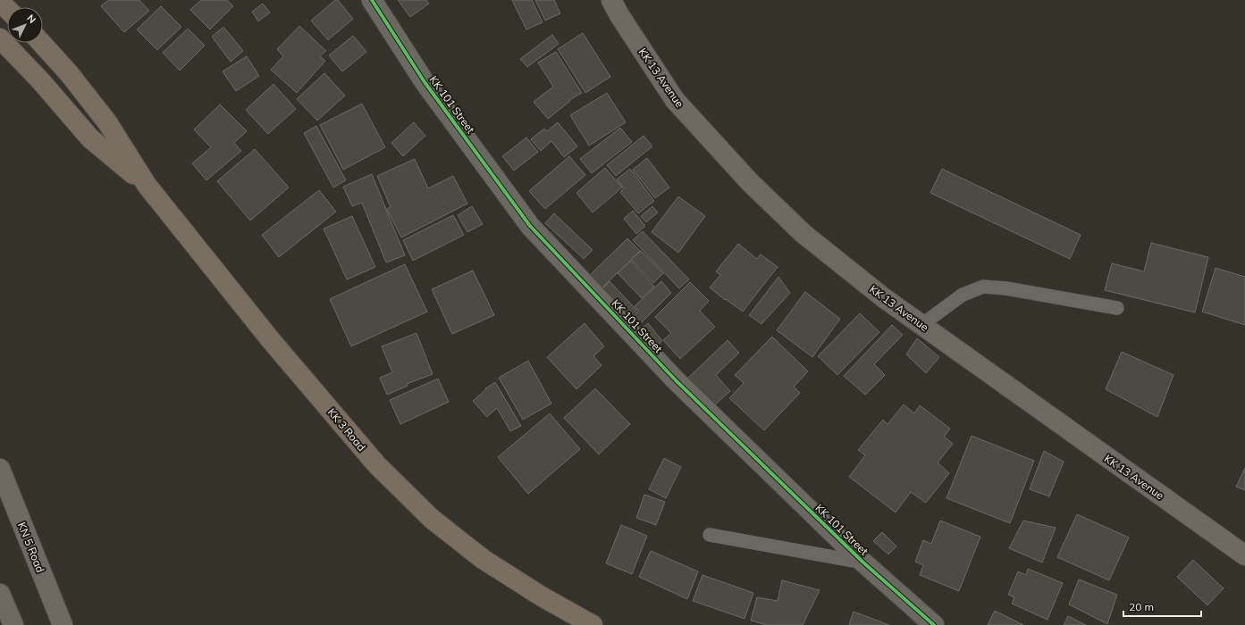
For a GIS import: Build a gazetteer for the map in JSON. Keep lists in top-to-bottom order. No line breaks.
{"streets":{"highway":["KK 3 Road"],"main road":["KK 13 Avenue","KN 5 Road"],"street":["KK 101 Street"]},"scale_bar":"20 m","north":"top right"}
